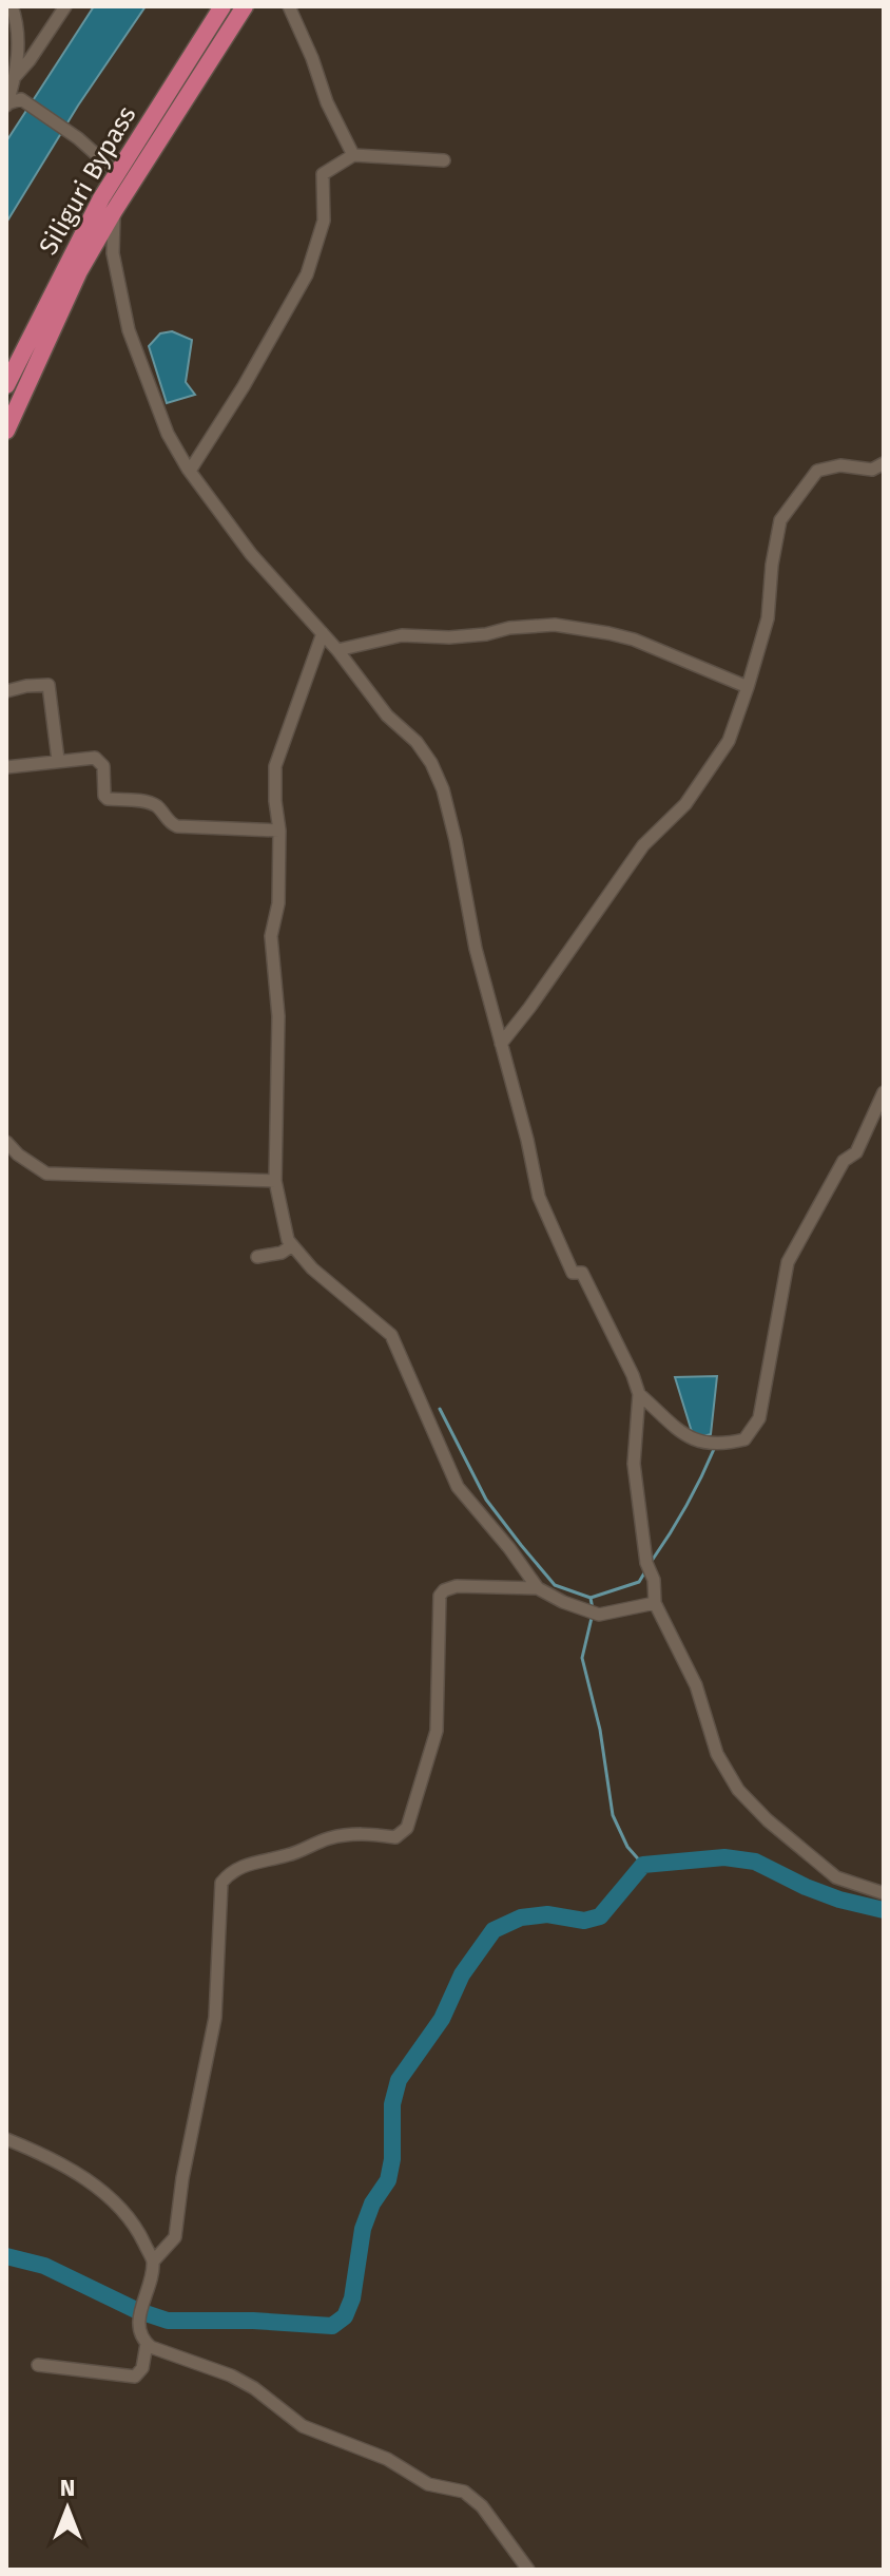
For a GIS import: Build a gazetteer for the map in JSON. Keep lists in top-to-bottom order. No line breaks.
{"streets":{"highway":["Siliguri Bypass"]},"north":"top"}
